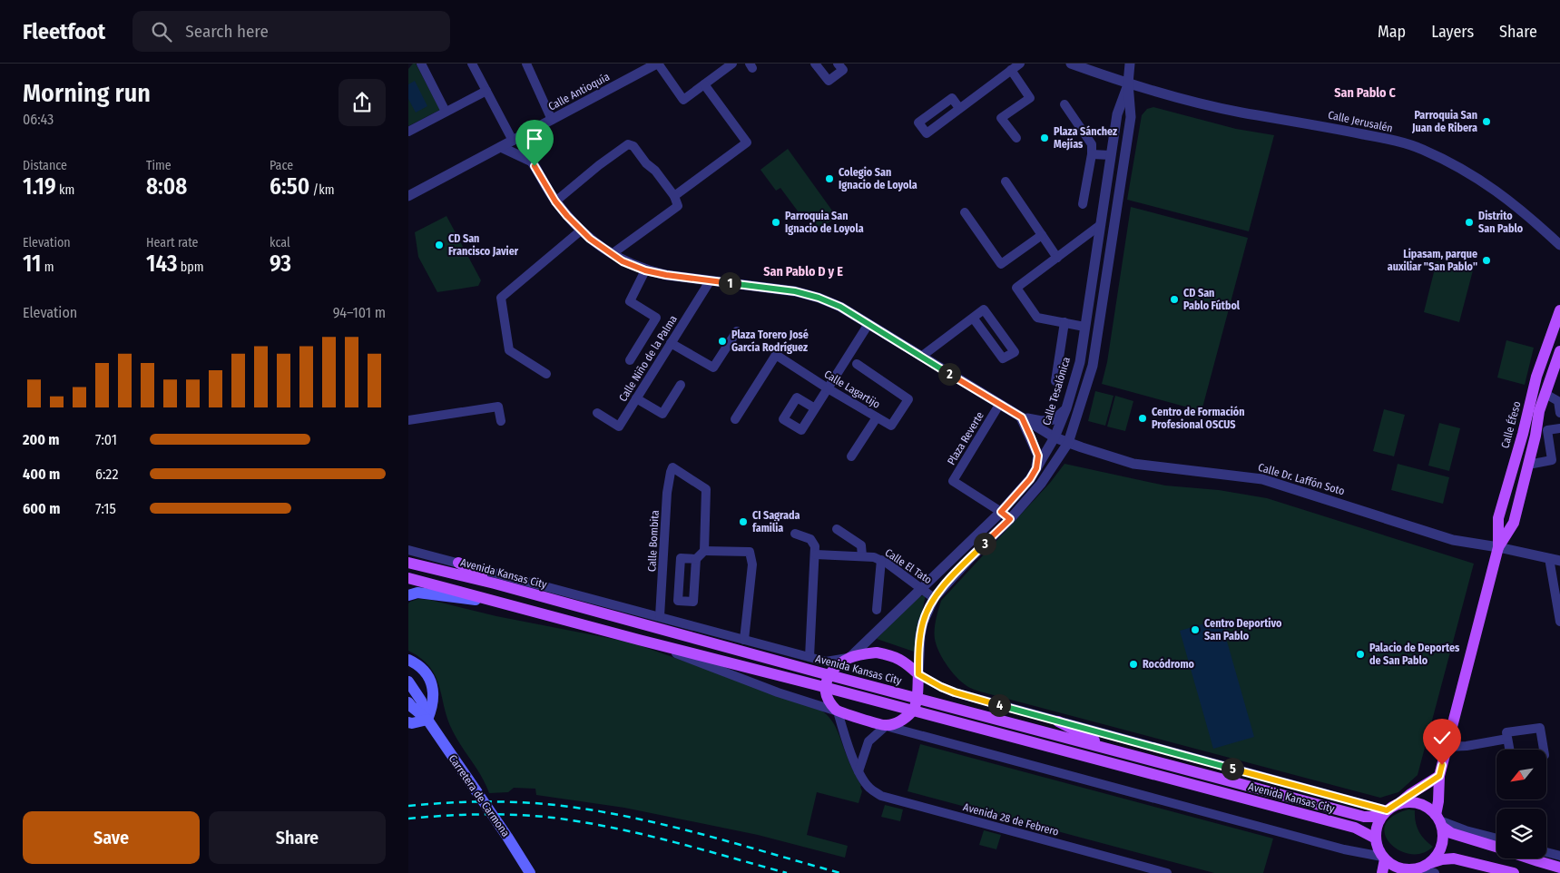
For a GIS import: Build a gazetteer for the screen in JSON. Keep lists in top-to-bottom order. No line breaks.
{"streets":{"main road":["Calle Éfeso","Avenida Kansas City","Carretera de Carmona"],"street":["Calle Antioquía","Calle Jerusalén","Calle Niño de la Palma","Calle Lagartijo","Calle Tesalónica","Plaza Reverte","Calle Dr. Laffón Soto","Calle Bombita","Calle El Tato","Avenida 28 de Febrero"]},"crossings":[["Calle Jerusalén","Calle Tesalónica"],["Calle Niño de la Palma","Calle Dr. Laffón Soto"],["Calle Tesalónica","Plaza Reverte"],["Calle Tesalónica","Calle Dr. Laffón Soto"],["Calle Tesalónica","Calle El Tato"],["Calle Tesalónica","Avenida Kansas City"],["Calle Éfeso","Calle Dr. Laffón Soto"],["Calle Éfeso","Avenida Kansas City"],["Plaza Reverte","Calle Dr. Laffón Soto"],["Calle Bombita","Avenida Kansas City"]],"districts":["San Pablo C","San Pablo D y E"],"places":["Parroquia San Juan de Ribera","Plaza Sánchez Mejías","Colegio San Ignacio de Loyola","Parroquia San Ignacio de Loyola","Distrito San Pablo","CD San Francisco Javier","Lipasam, parque auxiliar \"San Pablo\"","CD San Pablo Fútbol","Plaza Torero José García Rodríguez","Centro de Formación Profesional OSCUS","CI Sagrada familia","Centro Deportivo San Pablo","Palacio de Deportes de San Pablo","Rocódromo"],"north":"bottom left","page":{"header":"Fleetfoot","search":"Search here","nav":["Map","Layers","Share"],"heading":["Morning run","06:43"],"stats":[["Distance","1.19 km"],["Time","8:08"],["Pace","6:50 /km"],["Elevation","11 m"],["Heart rate","143 bpm"],["kcal","93"]],"pins":["1","2","3","4","5"],"chart":["Elevation","94–101 m"],"list":[{"name":"200 m","note":"7:01"},{"name":"400 m","note":"6:22"},{"name":"600 m","note":"7:15"}],"buttons":["Save","Share"]}}
